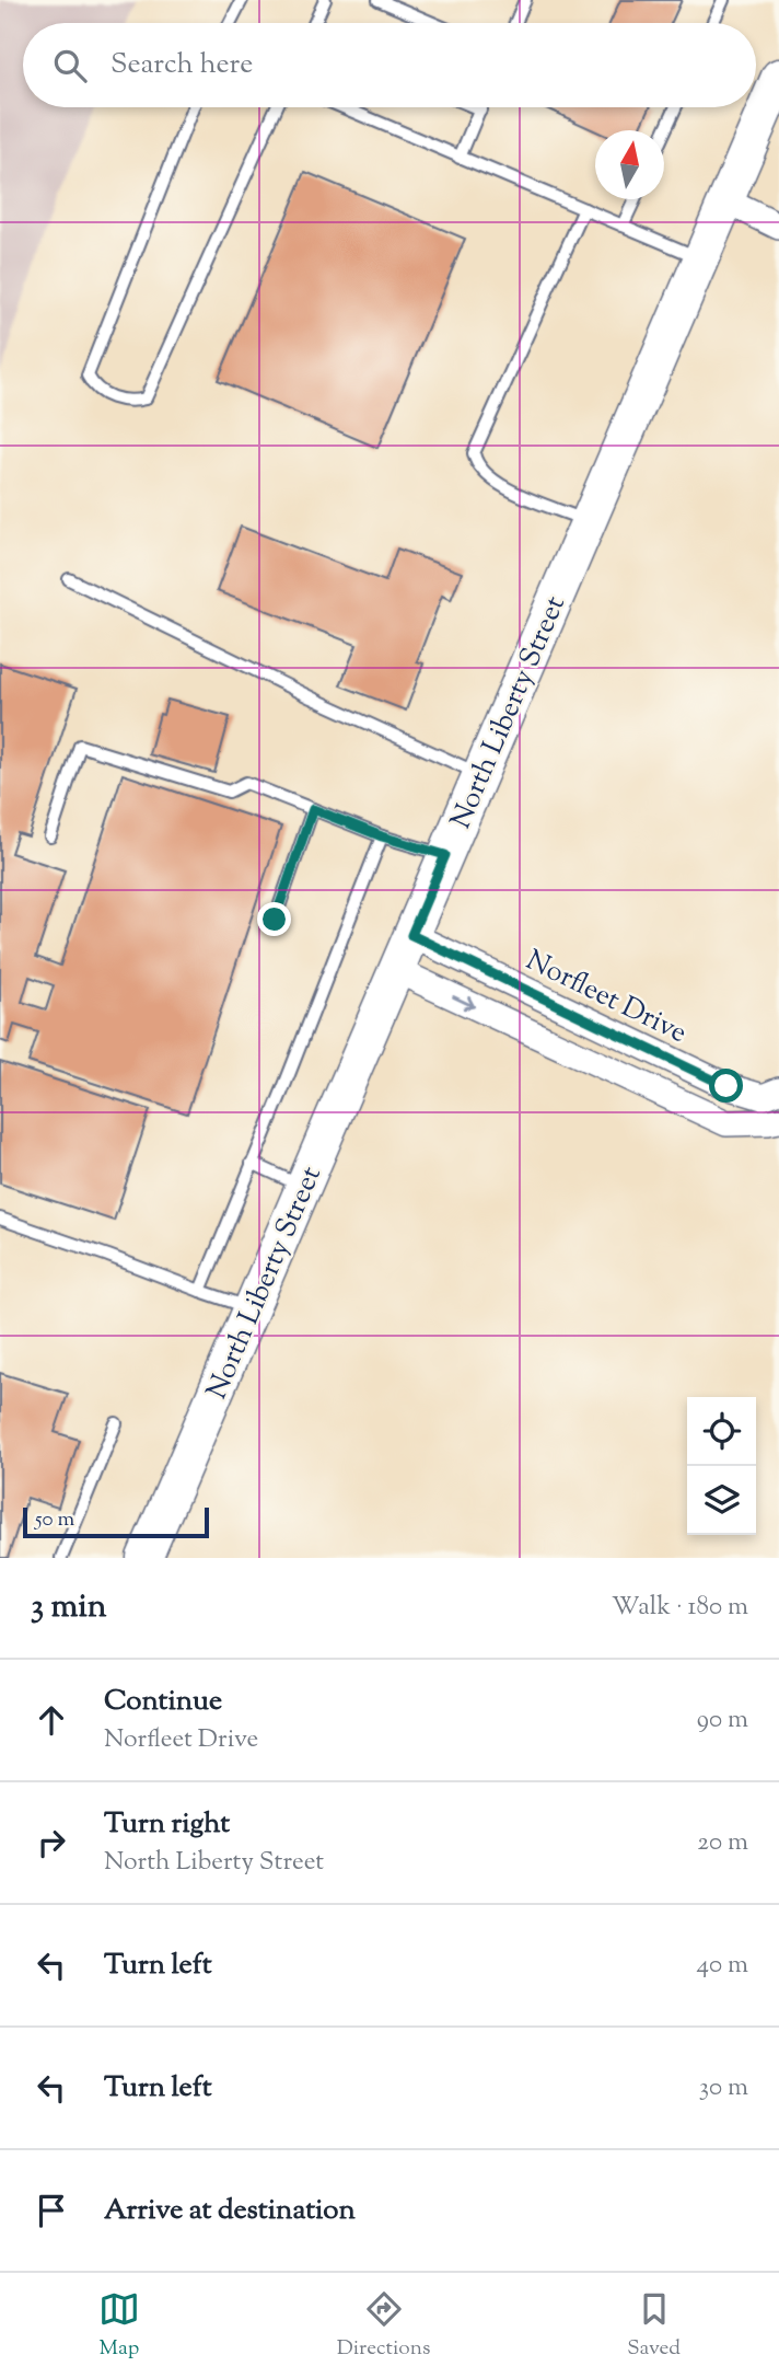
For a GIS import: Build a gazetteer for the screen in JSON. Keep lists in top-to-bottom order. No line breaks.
{"streets":{"main road":["North Liberty Street"],"street":["Norfleet Drive"]},"crossings":[["North Liberty Street","Norfleet Drive"]],"scale_bar":"50 m","north":"top","page":{"search":"Search here","scale":"50 m","heading":["3 min","Walk · 180 m"],"list":[["Continue","Norfleet Drive","90 m"],["Turn right","North Liberty Street","20 m"],["Turn left","40 m"],["Turn left","30 m"],"Arrive at destination"],"nav":["Map","Directions","Saved"]}}
